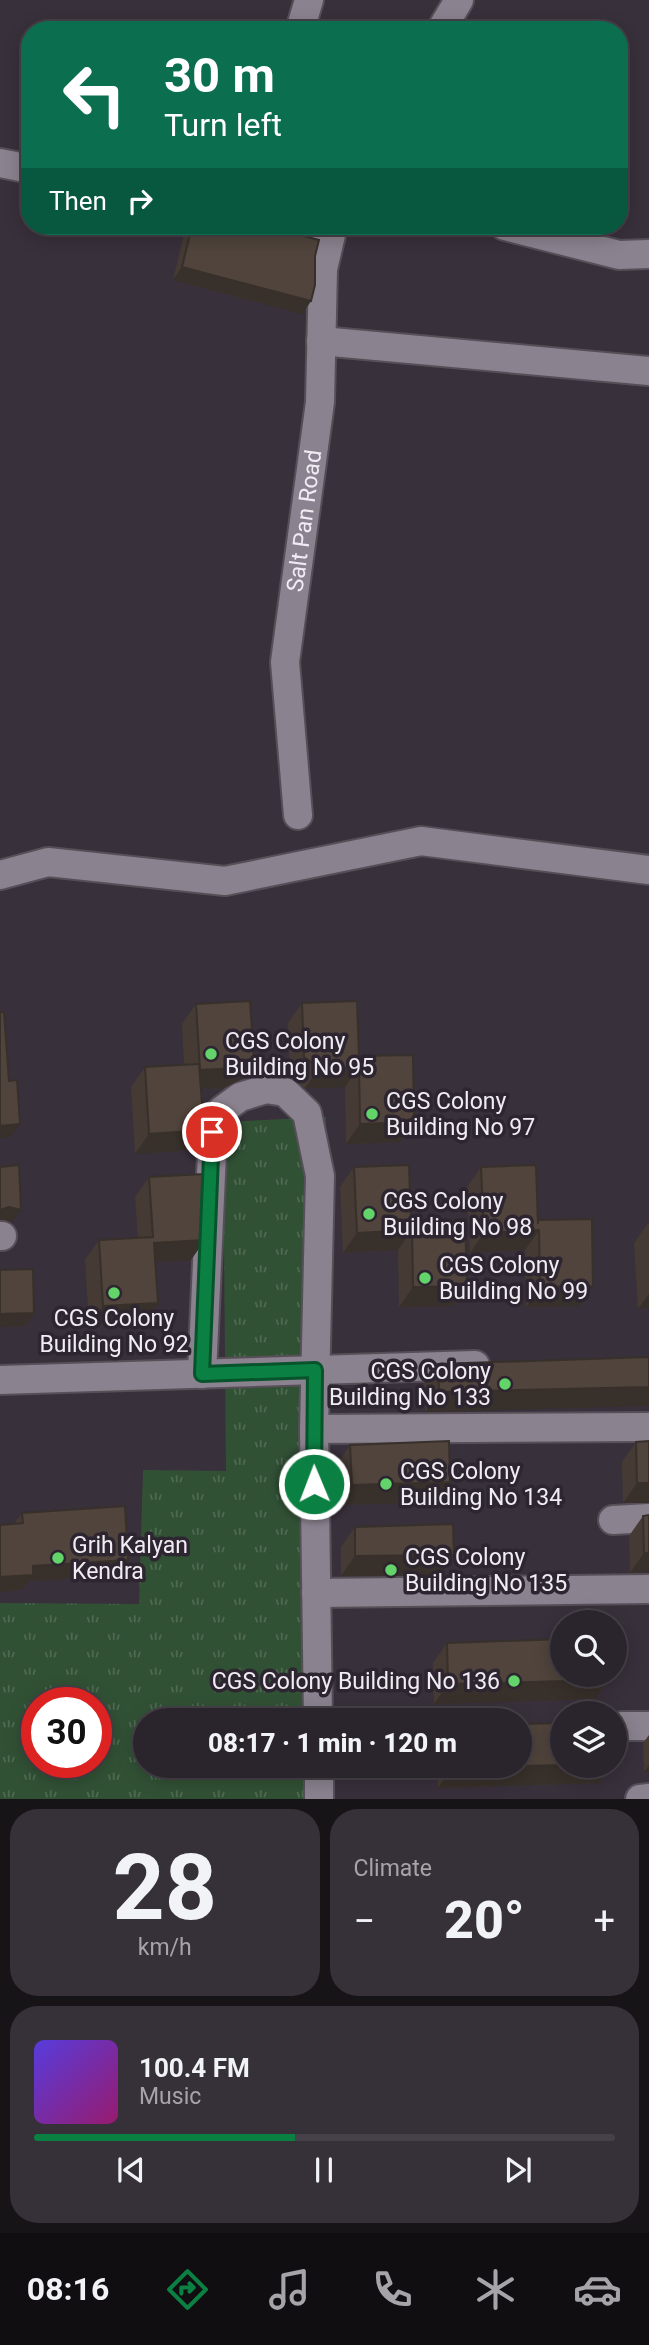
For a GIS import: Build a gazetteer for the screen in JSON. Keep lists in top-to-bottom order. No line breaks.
{"streets":{"street":["Salt Pan Road"]},"places":["CGS Colony Building No 95","CGS Colony Building No 97","CGS Colony Building No 98","CGS Colony Building No 99","CGS Colony Building No 92","CGS Colony Building No 133","CGS Colony Building No 134","Grih Kalyan Kendra","CGS Colony Building No 135","CGS Colony Building No 136"],"page":{"turn":["30 m","Turn left"],"then":"Then","limit":"30","trip":"08:17 · 1 min · 120 m","tile":[["28","km/h"],"Climate"],"heat":["−","20°","+"],"song":["100.4 FM","Music"],"tabs":"08:16"}}
